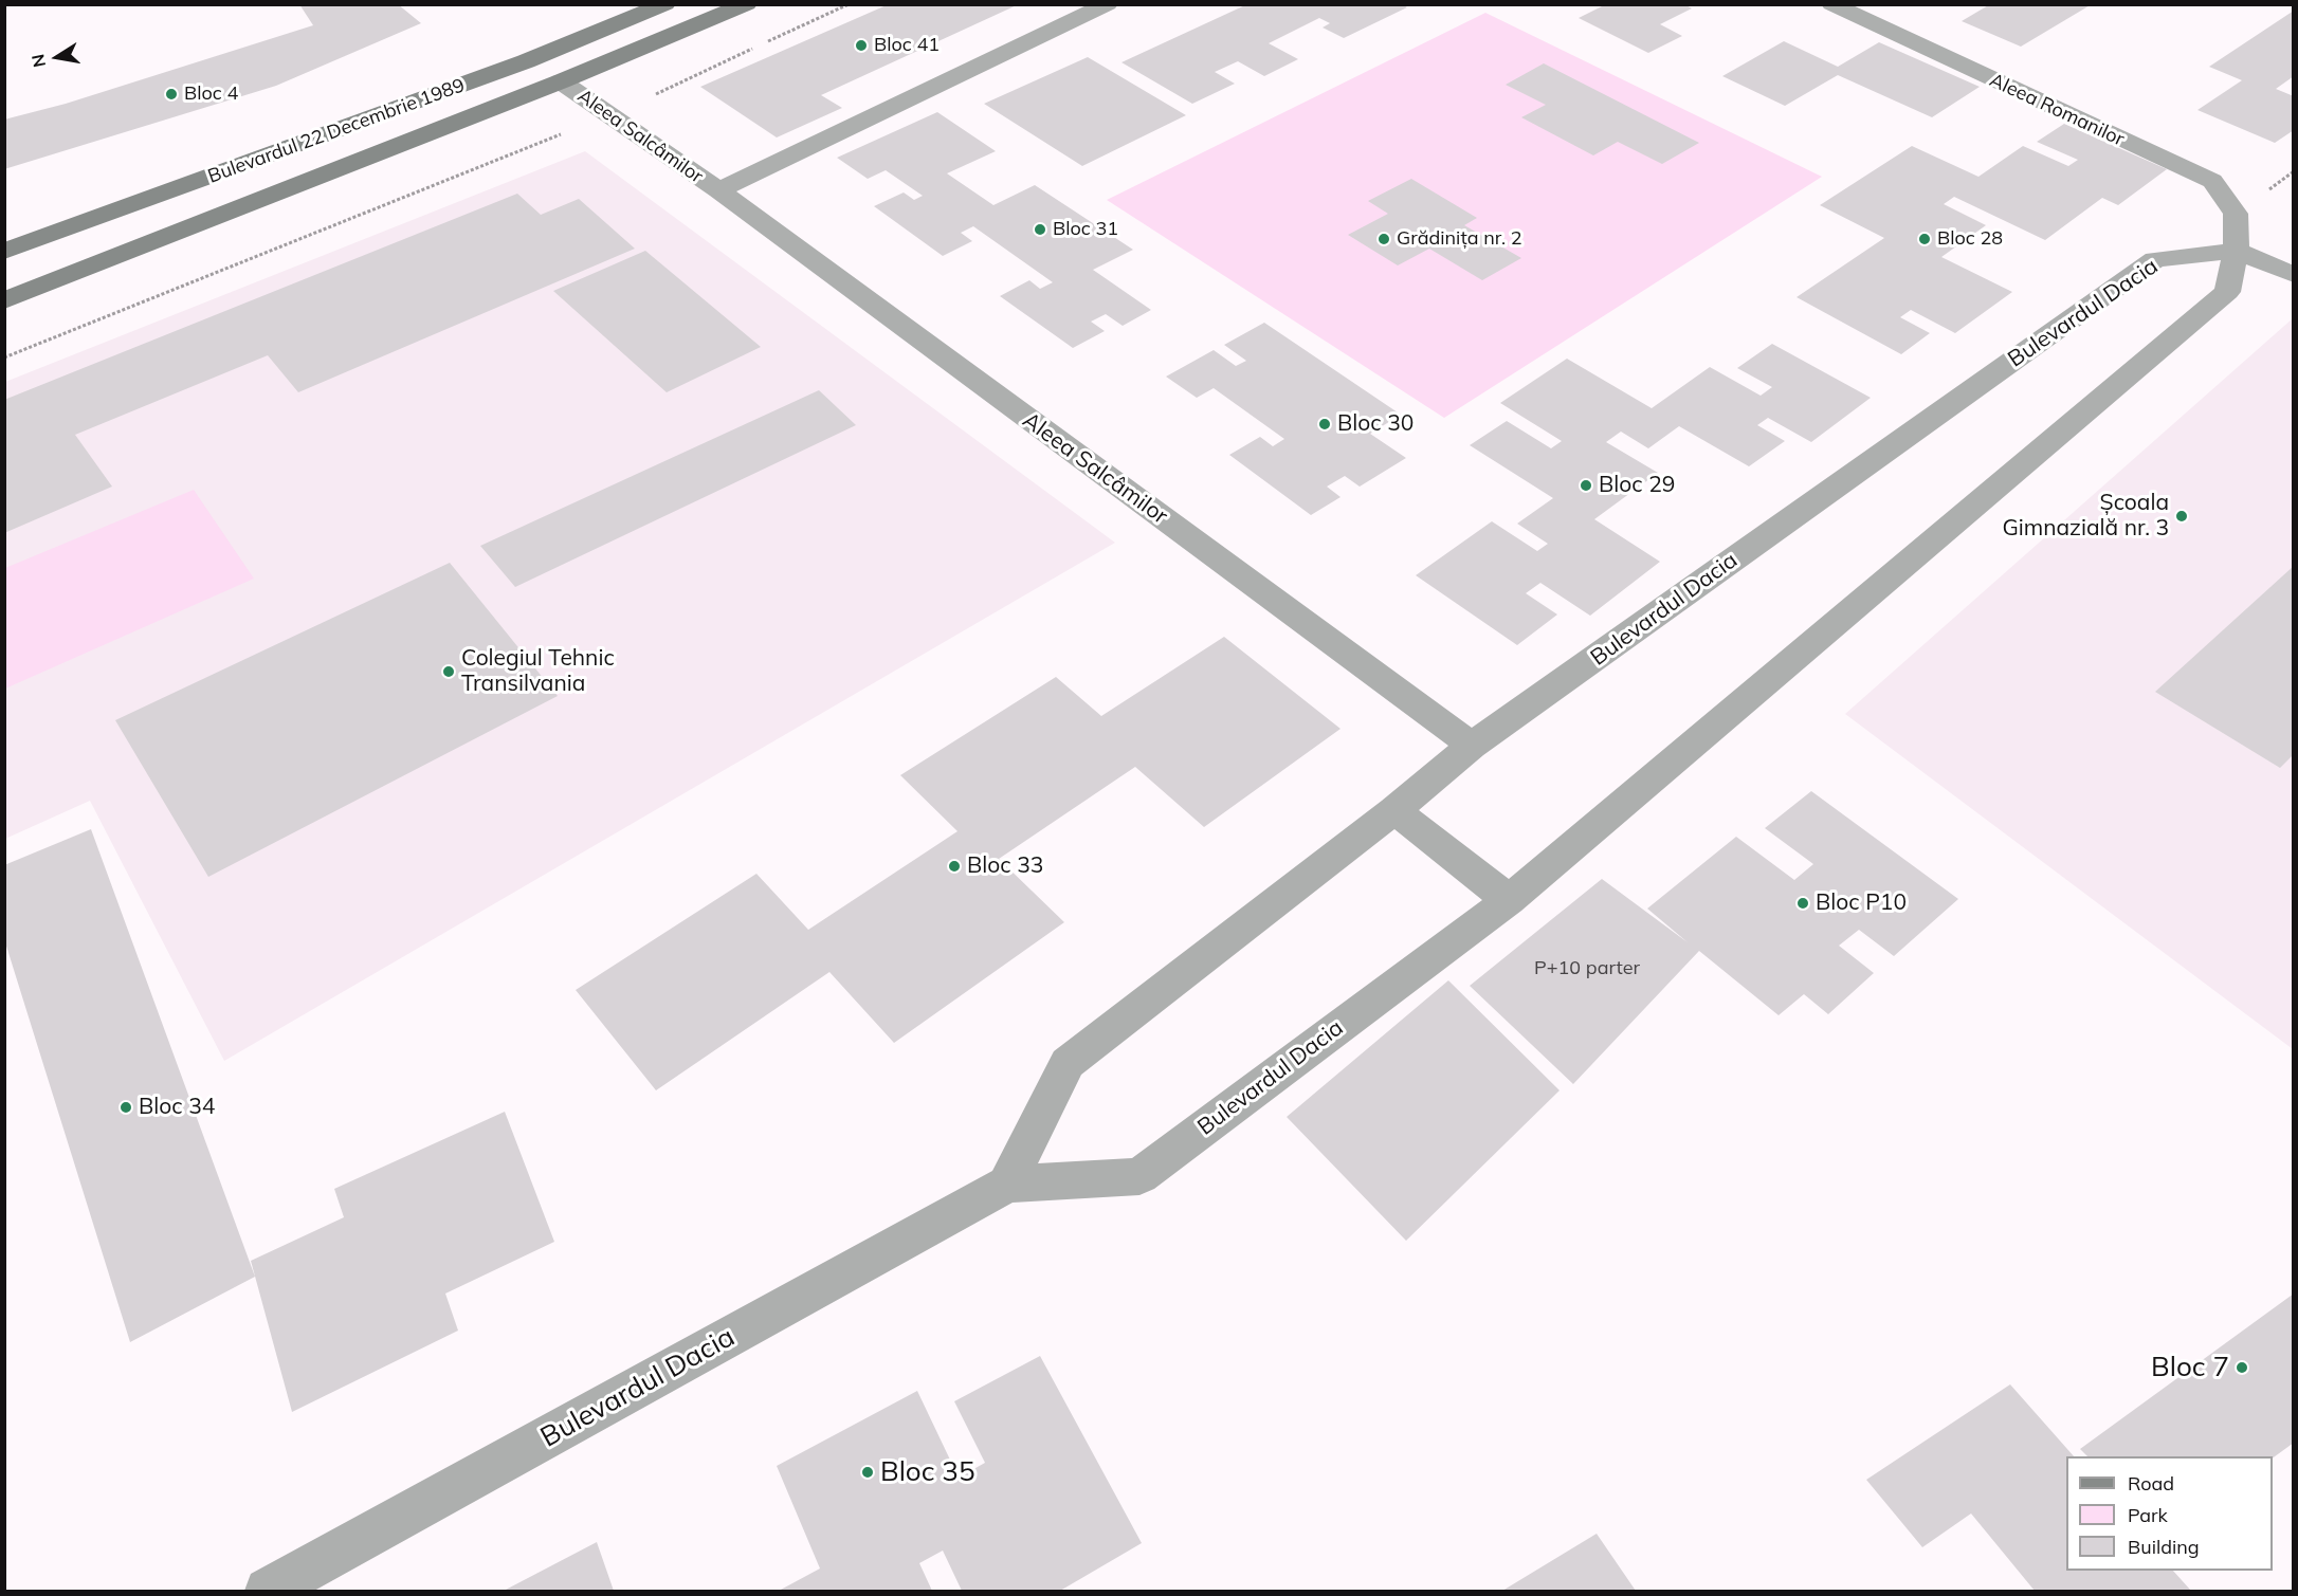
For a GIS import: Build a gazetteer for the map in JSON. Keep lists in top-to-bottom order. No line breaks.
{"streets":{"main road":["Bulevardul 22 Decembrie 1989"],"street":["Aleea Romanilor","Aleea Salcâmilor","Bulevardul Dacia"]},"crossings":[["Aleea Romanilor","Bulevardul Dacia"],["Bulevardul 22 Decembrie 1989","Aleea Salcâmilor"],["Aleea Salcâmilor","Bulevardul Dacia"]],"places":["Bloc 41","Bloc 4","Bloc 31","Grădinița nr. 2","Bloc 28","Bloc 30","Bloc 29","Școala Gimnazială nr. 3","Colegiul Tehnic Transilvania","Bloc 33","Bloc P10","Bloc 34","Bloc 7","Bloc 35"],"house_numbers":["P+10 parter"],"legend":["Road","Park","Building"],"north":"left"}
